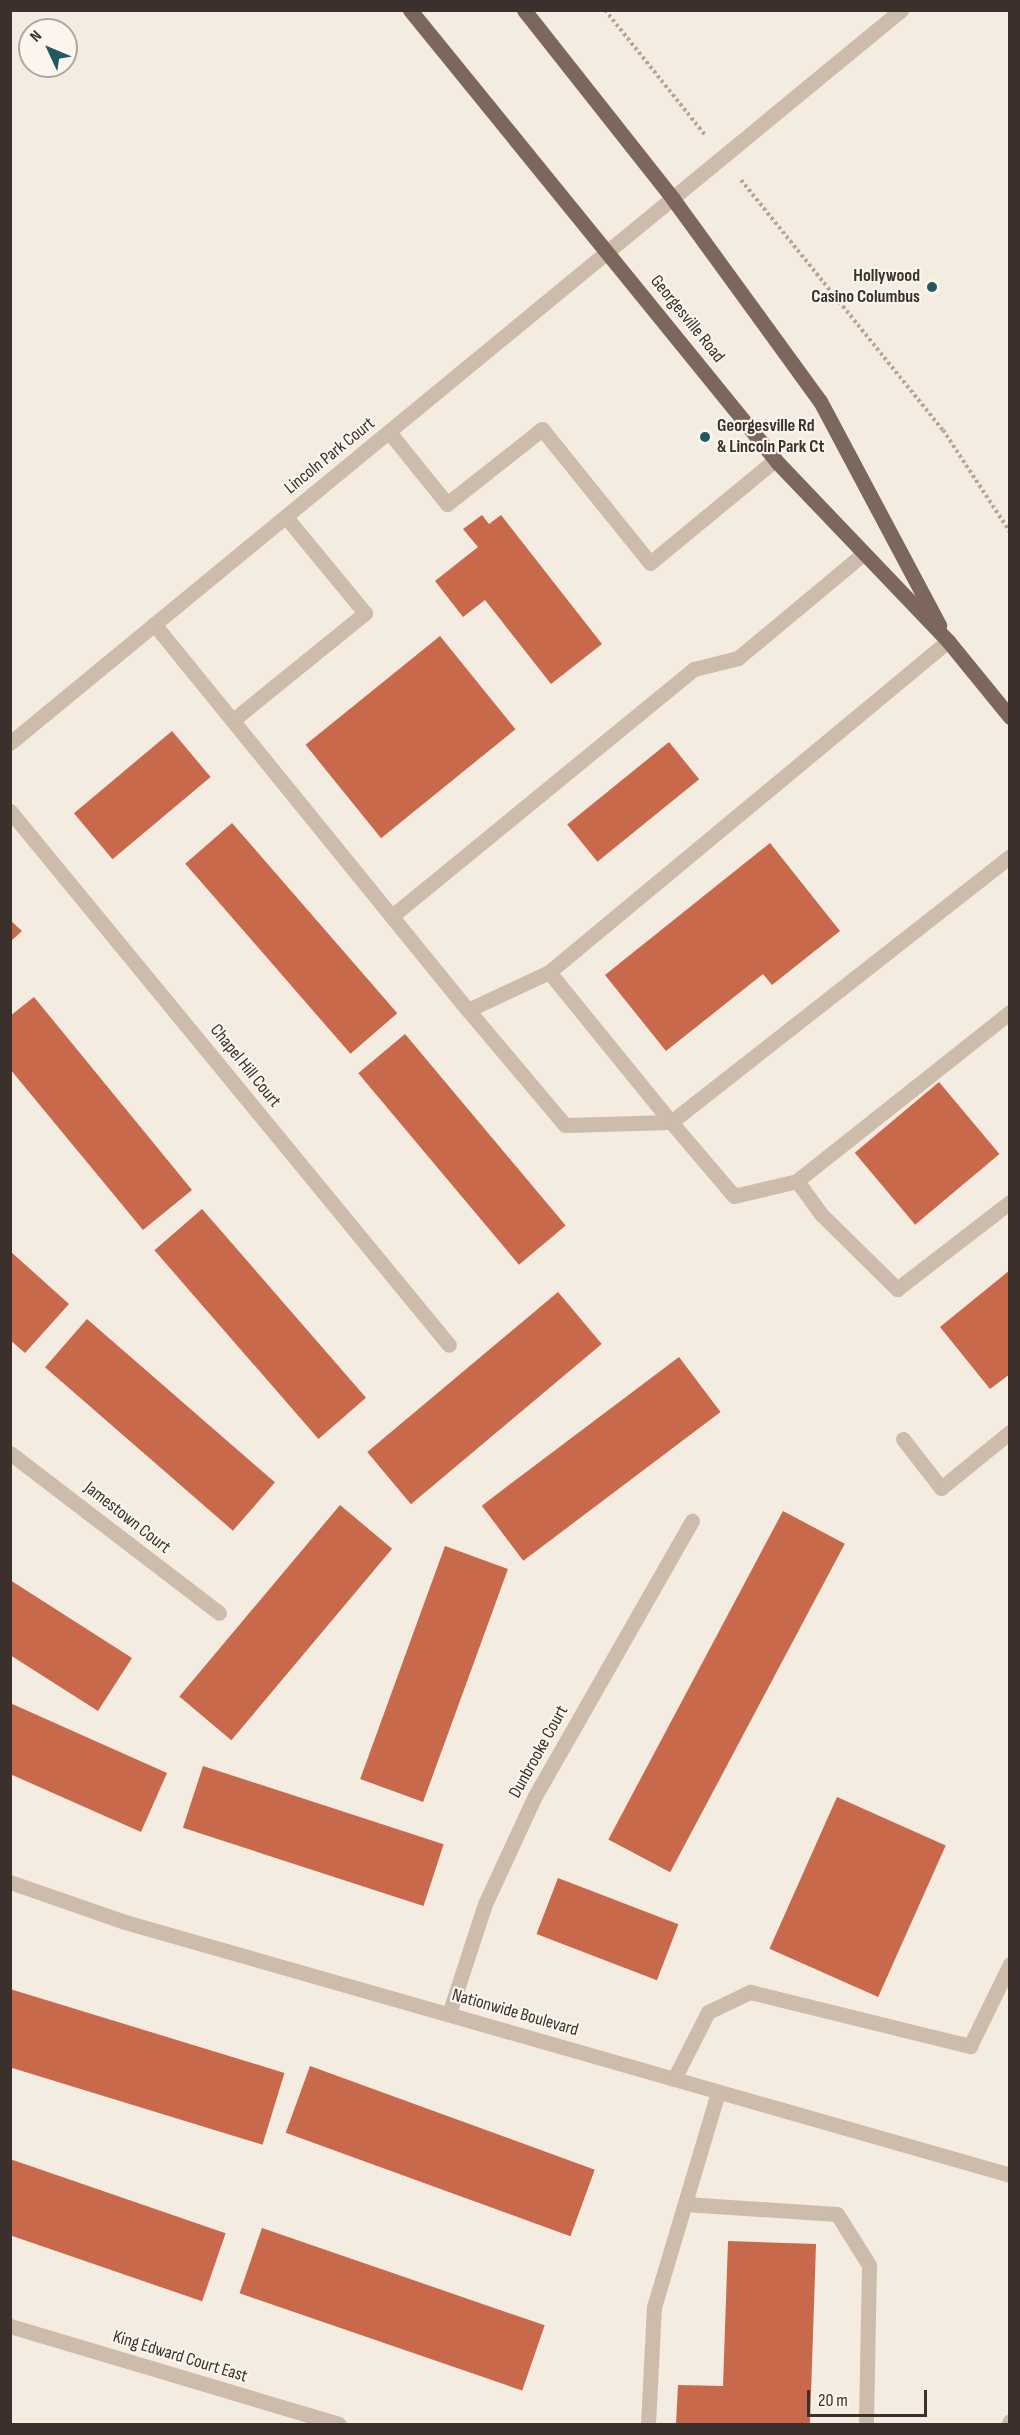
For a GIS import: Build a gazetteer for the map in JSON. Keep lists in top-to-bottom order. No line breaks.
{"streets":{"main road":["Georgesville Road"],"street":["Lincoln Park Court","Chapel Hill Court","Jamestown Court","Dunbrooke Court","Nationwide Boulevard","King Edward Court East"]},"crossings":[["Georgesville Road","Lincoln Park Court"],["Dunbrooke Court","Nationwide Boulevard"]],"places":["Hollywood Casino Columbus","Georgesville Rd & Lincoln Park Ct"],"scale_bar":"20 m","north":"top left"}
